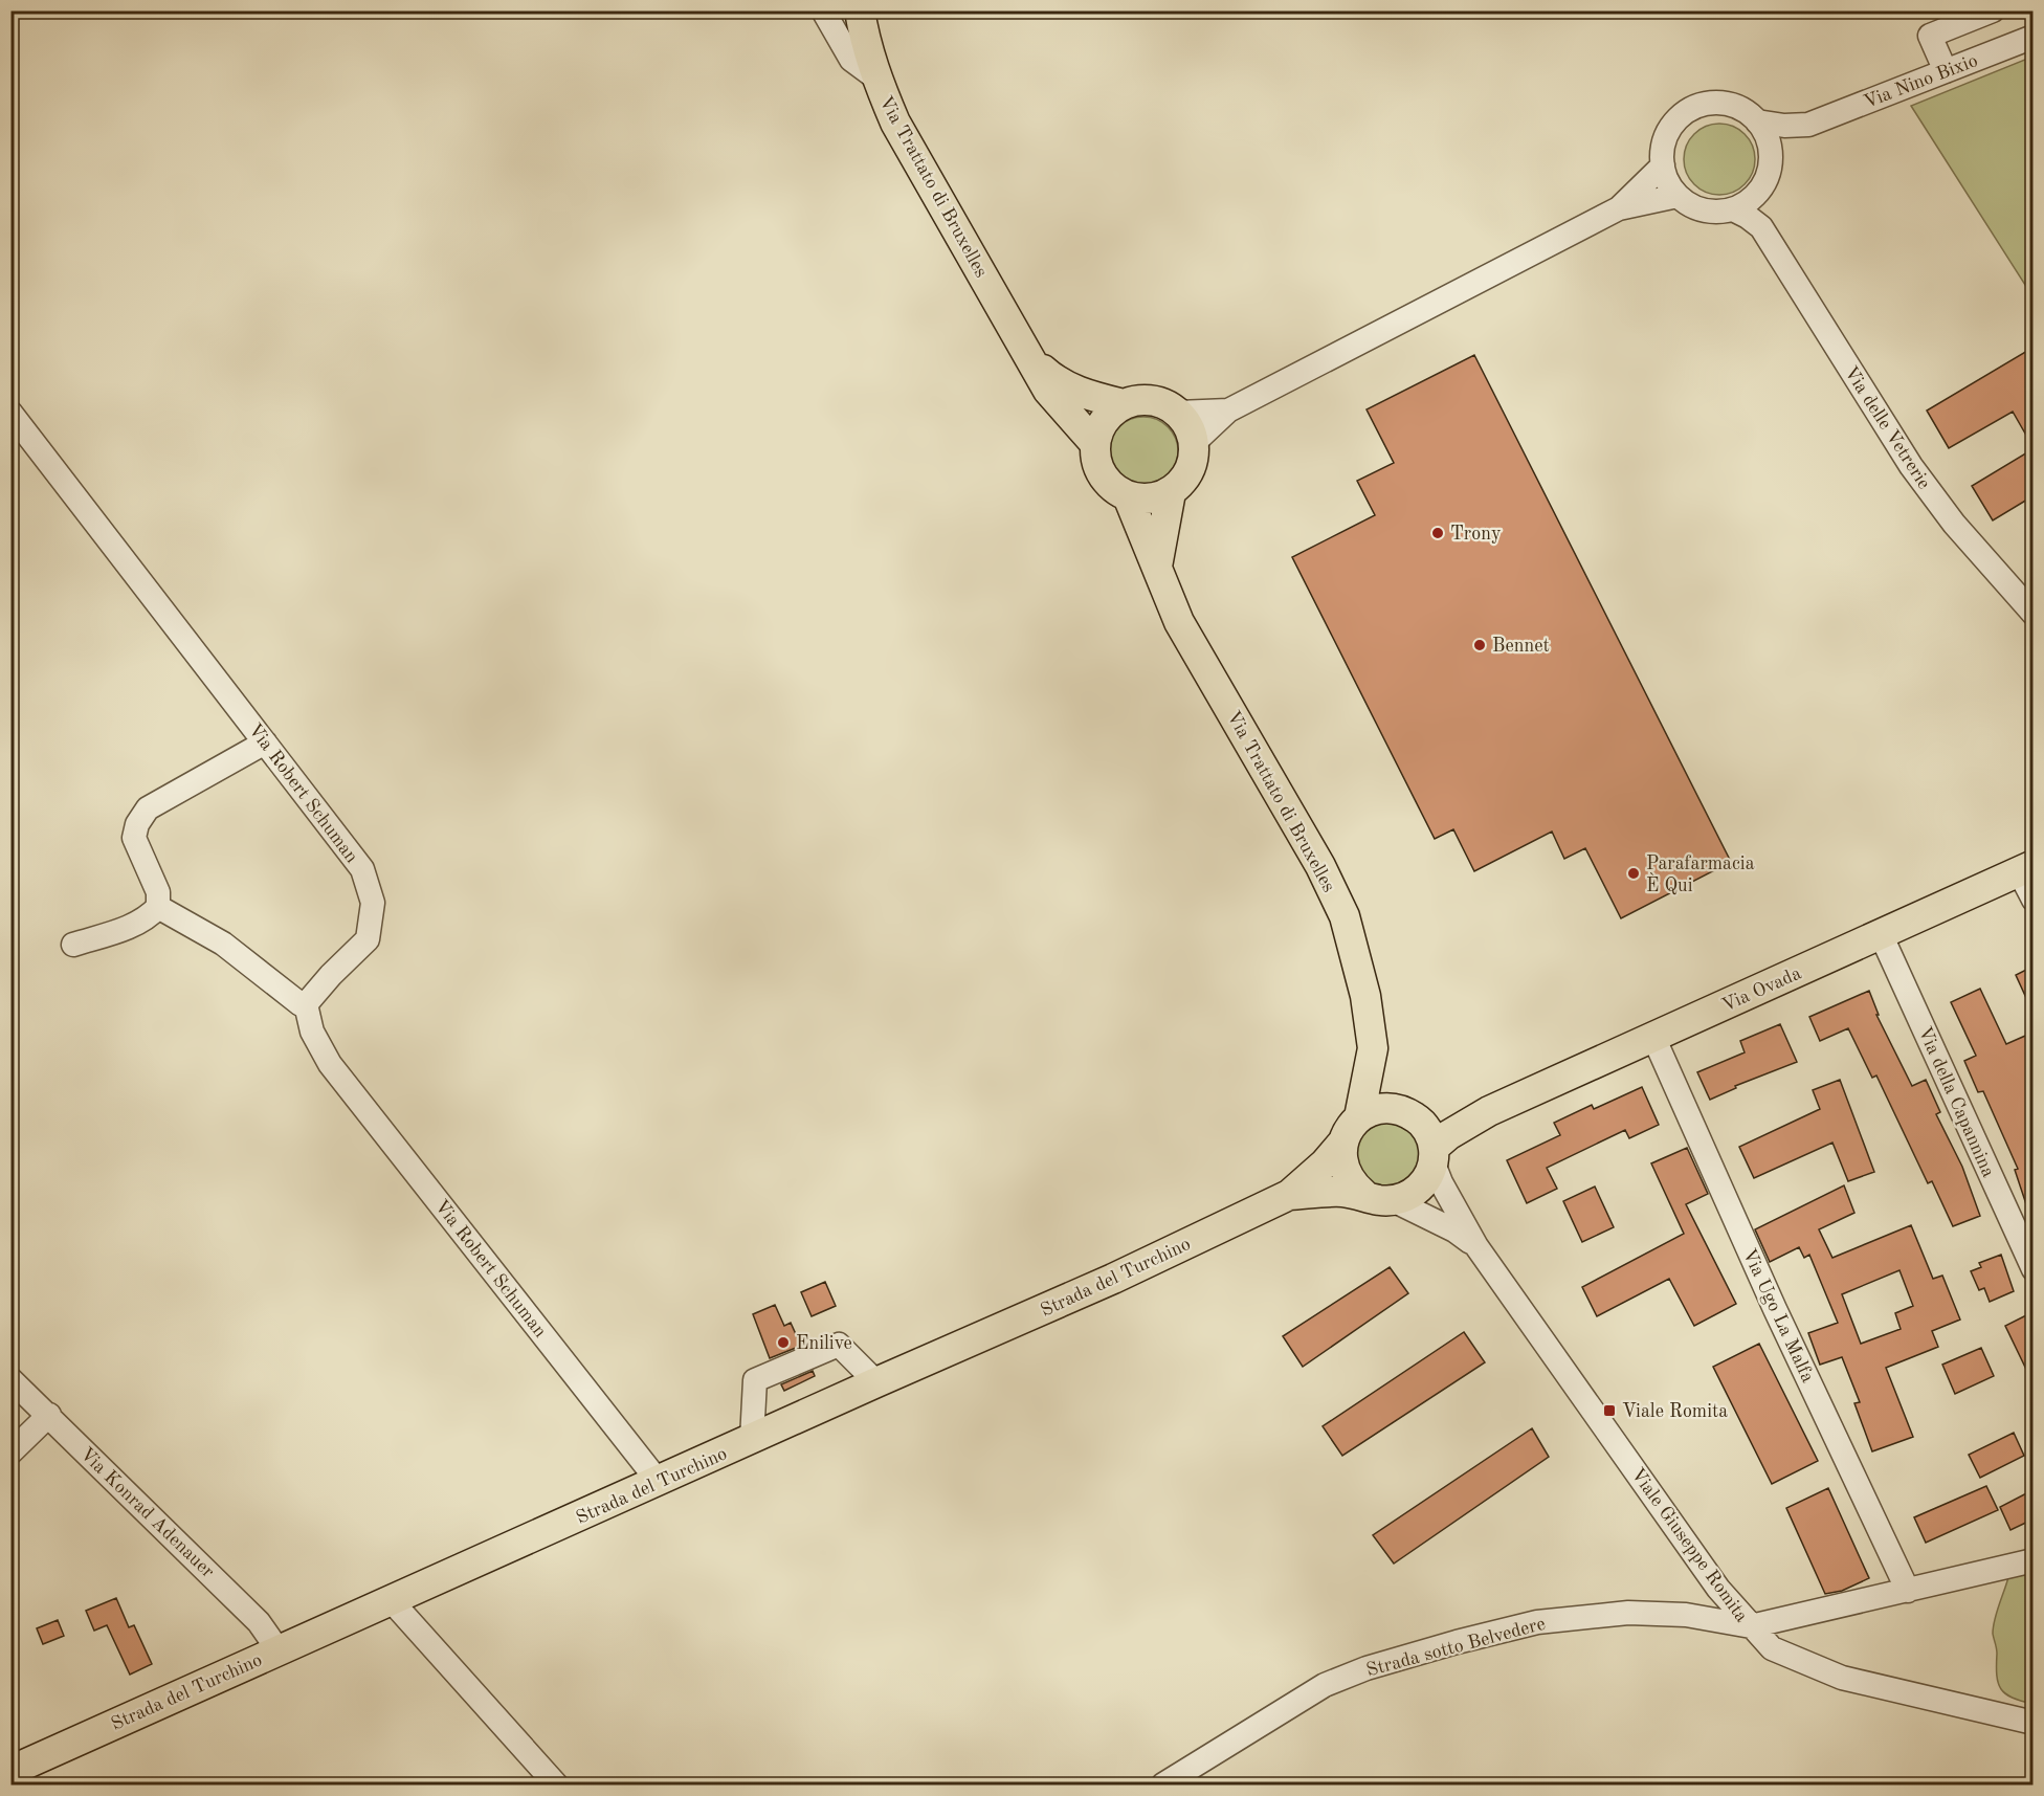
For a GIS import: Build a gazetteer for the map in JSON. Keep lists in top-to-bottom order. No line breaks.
{"streets":{"main road":["Via Trattato di Bruxelles","Via Ovada","Strada del Turchino"],"street":["Via Nino Bixio","Via delle Vetrerie","Via Robert Schuman","Via della Capannina","Via Ugo La Malfa","Via Konrad Adenauer","Viale Giuseppe Romita","Strada sotto Belvedere"]},"crossings":[["Via Trattato di Bruxelles","Via Ovada"],["Via Trattato di Bruxelles","Strada del Turchino"],["Via Trattato di Bruxelles","Viale Giuseppe Romita"],["Via Robert Schuman","Strada del Turchino"],["Via Ovada","Via della Capannina"],["Via Ovada","Strada del Turchino"],["Via Ovada","Via Ugo La Malfa"],["Via Ovada","Viale Giuseppe Romita"],["Strada del Turchino","Via Konrad Adenauer"],["Strada del Turchino","Viale Giuseppe Romita"],["Via Ugo La Malfa","Strada sotto Belvedere"],["Viale Giuseppe Romita","Strada sotto Belvedere"]],"places":{"other":["Trony","Bennet","Parafarmacia È Qui","Enilive"],"transit":["Viale Romita"]}}
